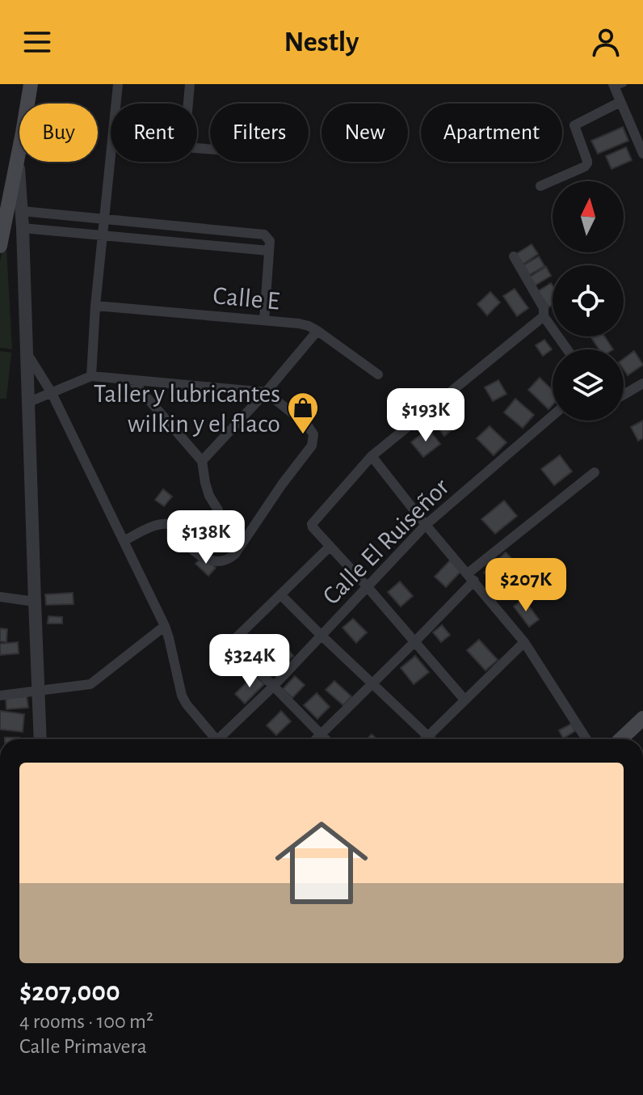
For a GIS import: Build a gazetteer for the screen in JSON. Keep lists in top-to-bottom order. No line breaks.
{"streets":{"street":["Calle E","Calle El Ruiseñor"]},"places":{"shop":["Taller y lubricantes wilkin y el flaco"]},"north":"top","page":{"header":"Nestly","chip":["Buy","Rent","Filters","New","Apartment"],"price":["$193K","$138K","$207K","$324K"],"list":[{"name":"$207,000","note":"4 rooms · 100 m² · Calle Primavera"}]}}
